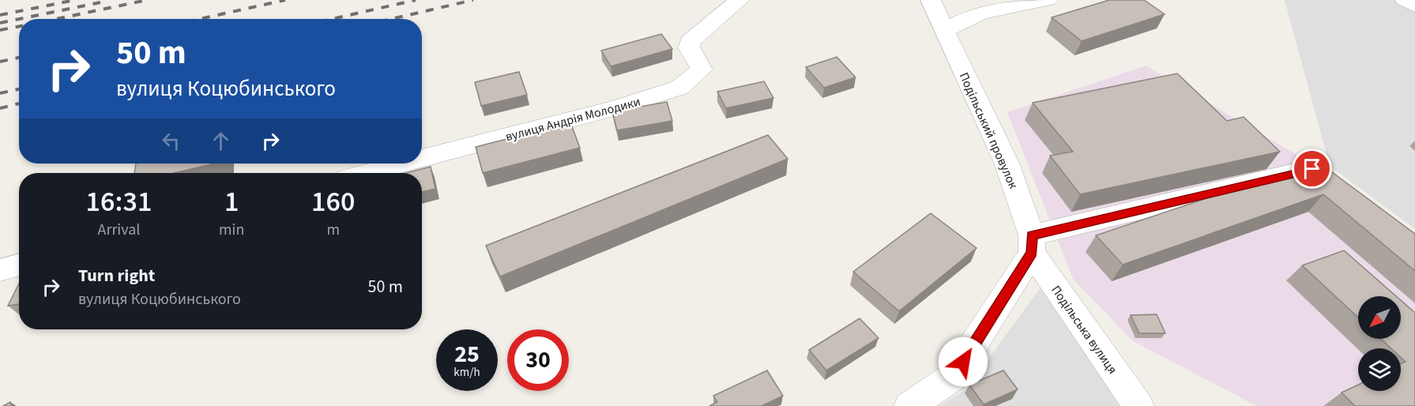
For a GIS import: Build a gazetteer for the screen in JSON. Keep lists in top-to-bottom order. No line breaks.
{"streets":{"street":["вулиця Андрія Молодики","Подільський провулок","Подільська вулиця"]},"crossings":[["Подільський провулок","Подільська вулиця"]],"north":"bottom left","page":{"turn":["50 m","вулиця Коцюбинського"],"eta":["16:31","Arrival","1","min","160","m"],"list":[{"name":"Turn right","note":"вулиця Коцюбинського","value":"50 m"}],"speed":"25 km/h","limit":"30"}}
